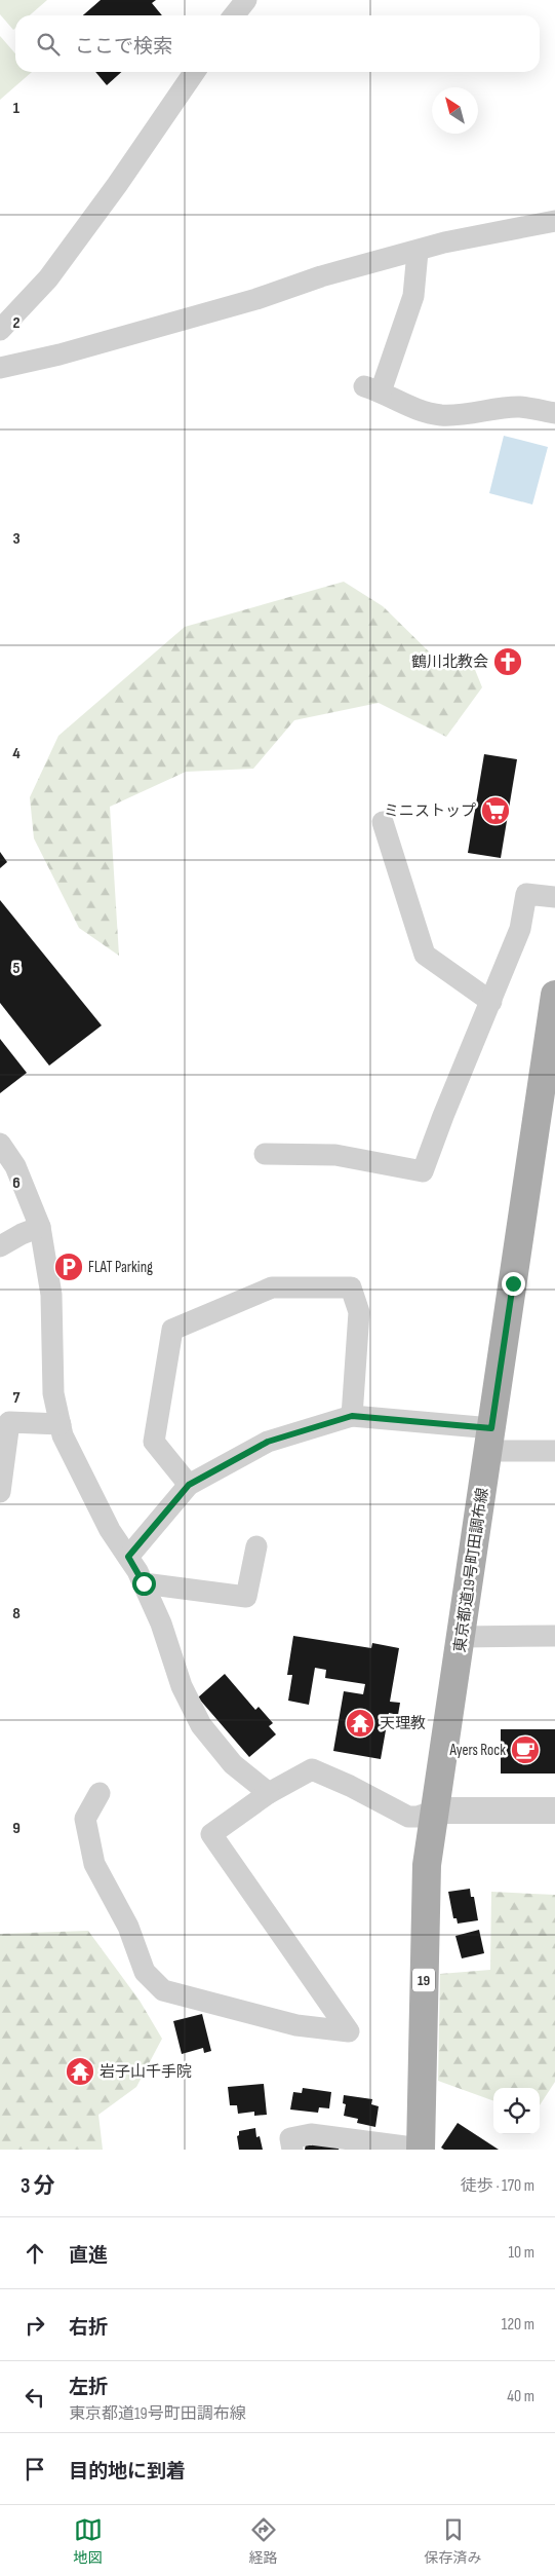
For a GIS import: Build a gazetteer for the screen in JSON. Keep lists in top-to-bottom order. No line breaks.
{"streets":{"main road":["東京都道19号町田調布線","19"]},"places":{"church":["鶴川北教会"],"supermarket":["ミニストップ"],"parking":["FLAT Parking"],"temple":["天理教","岩子山千手院"],"cafe":["Ayers Rock"]},"north":"top left","page":{"search":"ここで検索","heading":["3 分","徒歩 · 170 m"],"list":[["直進","10 m"],["右折","120 m"],["左折","東京都道19号町田調布線","40 m"],"目的地に到着"],"nav":["地図","経路","保存済み"]},"grid":{"rows":["1","2","3","4","5","6","7","8","9"]}}
